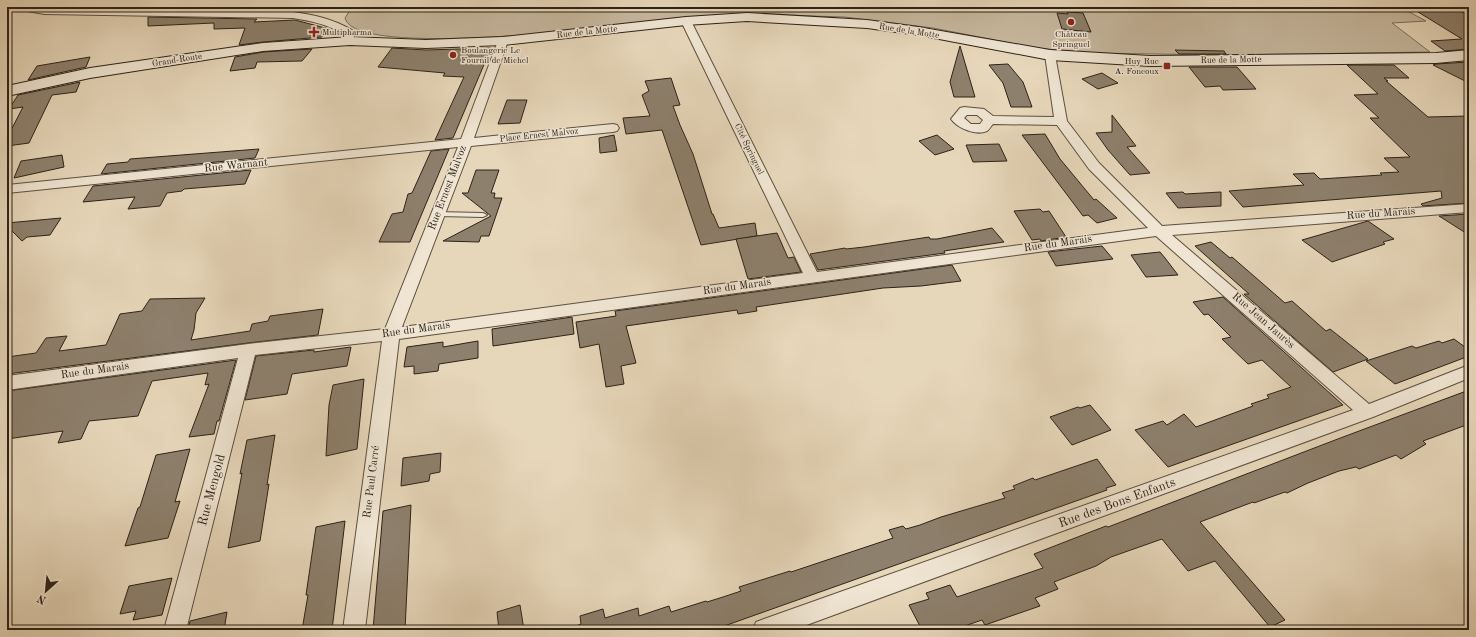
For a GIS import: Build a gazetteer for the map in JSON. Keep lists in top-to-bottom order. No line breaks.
{"streets":{"street":["Rue de la Motte","Grand-Route","Place Ernest Malvoz","Cité Springuel","Rue Warnant","Rue Ernest Malvoz","Rue du Marais","Rue Jean Jaurès","Rue Paul Carré","Rue Mengold","Rue des Bons Enfants"]},"crossings":[["Rue de la Motte","Grand-Route"],["Rue de la Motte","Cité Springuel"],["Rue de la Motte","Rue Ernest Malvoz"],["Place Ernest Malvoz","Rue Warnant"],["Place Ernest Malvoz","Rue Ernest Malvoz"],["Cité Springuel","Rue du Marais"],["Rue Warnant","Rue Ernest Malvoz"],["Rue Ernest Malvoz","Rue du Marais"],["Rue Ernest Malvoz","Rue Paul Carré"],["Rue du Marais","Rue Jean Jaurès"],["Rue du Marais","Rue Paul Carré"],["Rue du Marais","Rue Mengold"],["Rue Jean Jaurès","Rue des Bons Enfants"]],"places":{"other":["Château Springuel","Boulangerie Le Fournil de Michel"],"health":["Multipharma"],"transit":["Huy Rue A. Foncoux"]},"north":"bottom left"}
